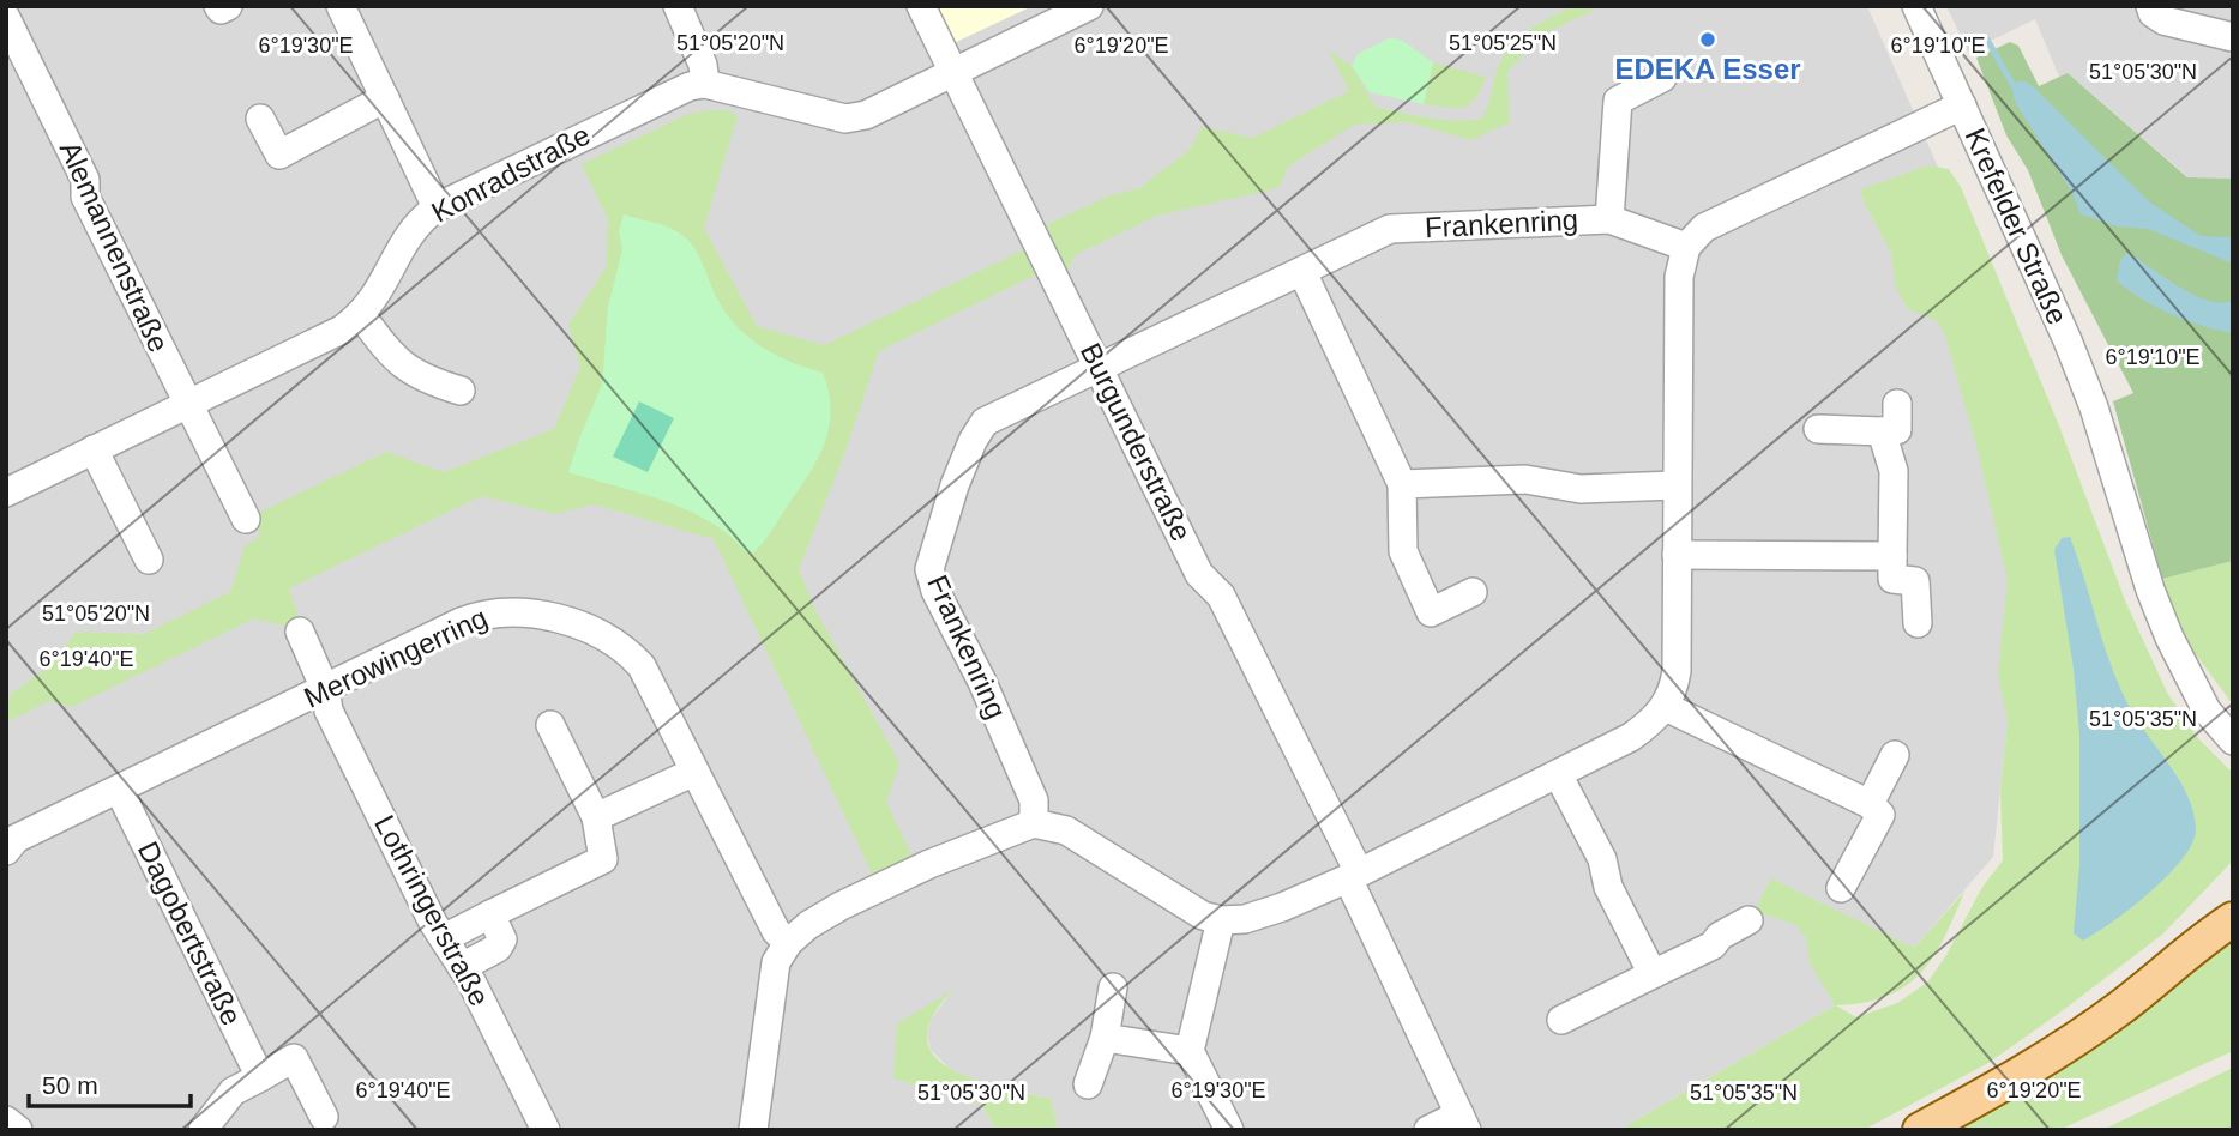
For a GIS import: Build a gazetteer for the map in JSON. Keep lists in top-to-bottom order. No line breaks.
{"streets":{"street":["Konradstraße","Frankenring","Krefelder Straße","Alemannenstraße","Burgunderstraße","Merowingerring","Lothringerstraße","Dagobertstraße"]},"crossings":[["Konradstraße","Alemannenstraße"],["Frankenring","Burgunderstraße"],["Merowingerring","Lothringerstraße"],["Merowingerring","Dagobertstraße"]],"places":["EDEKA Esser"],"scale_bar":"50 m","coordinates":["51°05'20\"N","51°05'25\"N","6°19'30\"E","6°19'20\"E","6°19'10\"E","51°05'30\"N","6°19'40\"E","51°05'35\"N"]}
